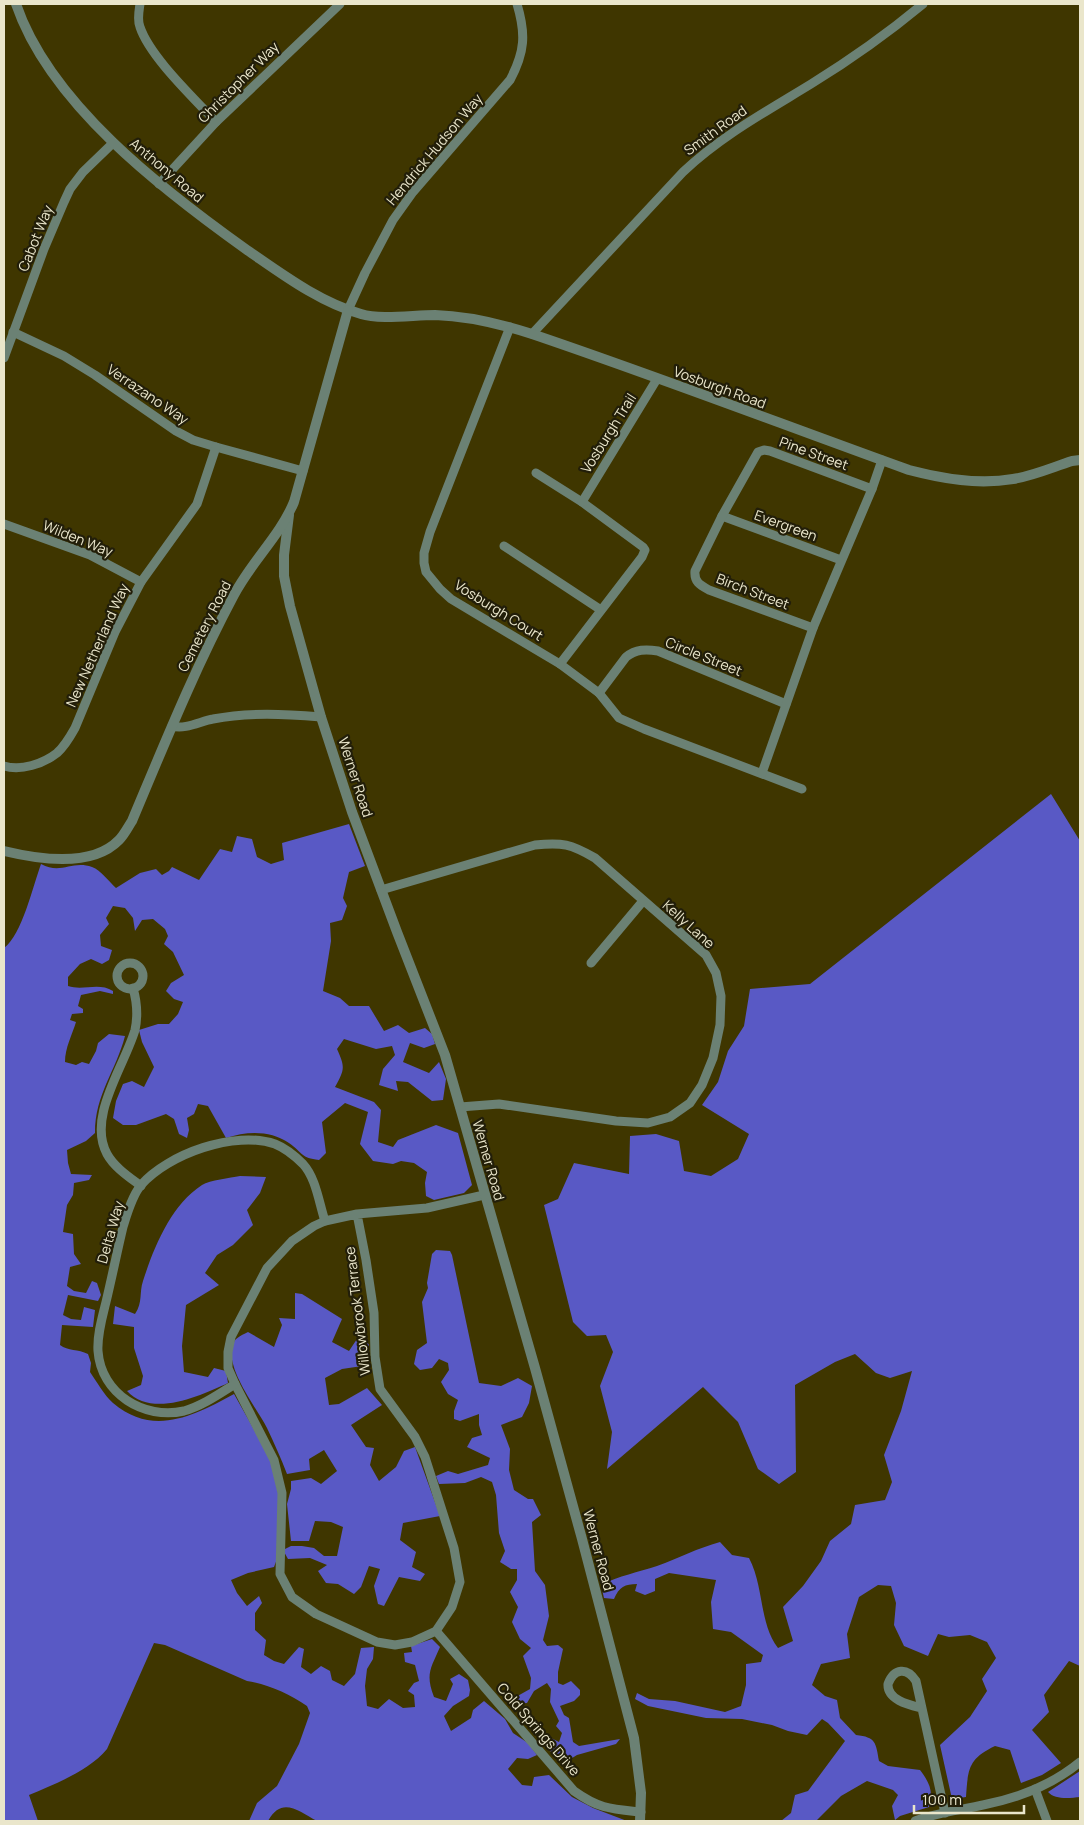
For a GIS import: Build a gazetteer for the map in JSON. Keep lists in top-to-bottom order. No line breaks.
{"streets":{"street":["Christopher Way","Smith Road","Hendrick Hudson Way","Anthony Road","Cabot Way","Vosburgh Road","Verrazano Way","Vosburgh Trail","Pine Street","Evergreen","Wilden Way","Birch Street","Vosburgh Court","Cemetery Road","New Netherland Way","Circle Street","Werner Road","Kelly Lane","Delta Way","Willowbrook Terrace","Cold Springs Drive"]},"crossings":[["Christopher Way","Anthony Road"],["Smith Road","Vosburgh Road"],["Hendrick Hudson Way","Anthony Road"],["Hendrick Hudson Way","Vosburgh Road"],["Hendrick Hudson Way","Cemetery Road"],["Anthony Road","Cabot Way"],["Anthony Road","Vosburgh Road"],["Anthony Road","Cemetery Road"],["Cabot Way","Verrazano Way"],["Vosburgh Road","Vosburgh Trail"],["Vosburgh Road","Vosburgh Court"],["Vosburgh Road","Cemetery Road"],["Verrazano Way","Cemetery Road"],["Verrazano Way","New Netherland Way"],["Pine Street","Evergreen"],["Pine Street","Birch Street"],["Evergreen","Birch Street"],["Wilden Way","New Netherland Way"],["Vosburgh Court","Circle Street"],["Cemetery Road","Werner Road"],["Werner Road","Kelly Lane"],["Werner Road","Cold Springs Drive"],["Willowbrook Terrace","Cold Springs Drive"]],"scale_bar":"100 m"}
